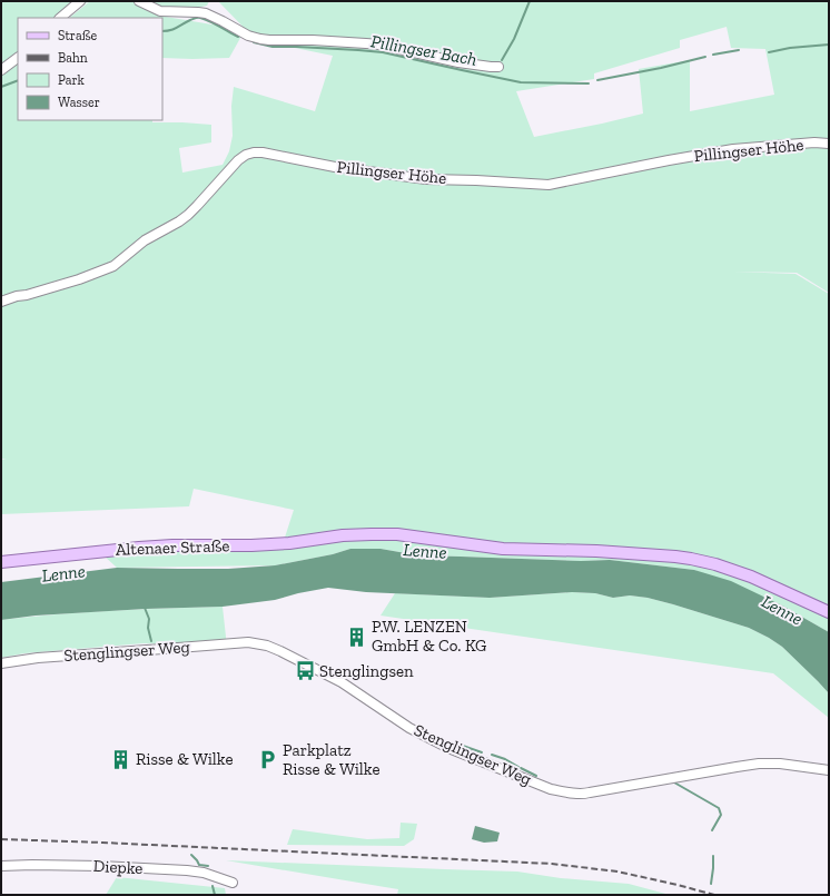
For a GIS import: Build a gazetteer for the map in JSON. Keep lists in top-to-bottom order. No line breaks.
{"streets":{"main road":["Altenaer Straße"],"street":["Pillingser Höhe","Stenglingser Weg","Diepke"]},"water":["Pillingser Bach","Lenne"],"places":{"building":["P.W. LENZEN GmbH & Co. KG","Risse & Wilke"],"bus stop":["Stenglingsen"],"parking":["Parkplatz Risse & Wilke"]},"legend":["Straße","Bahn","Park","Wasser"]}
